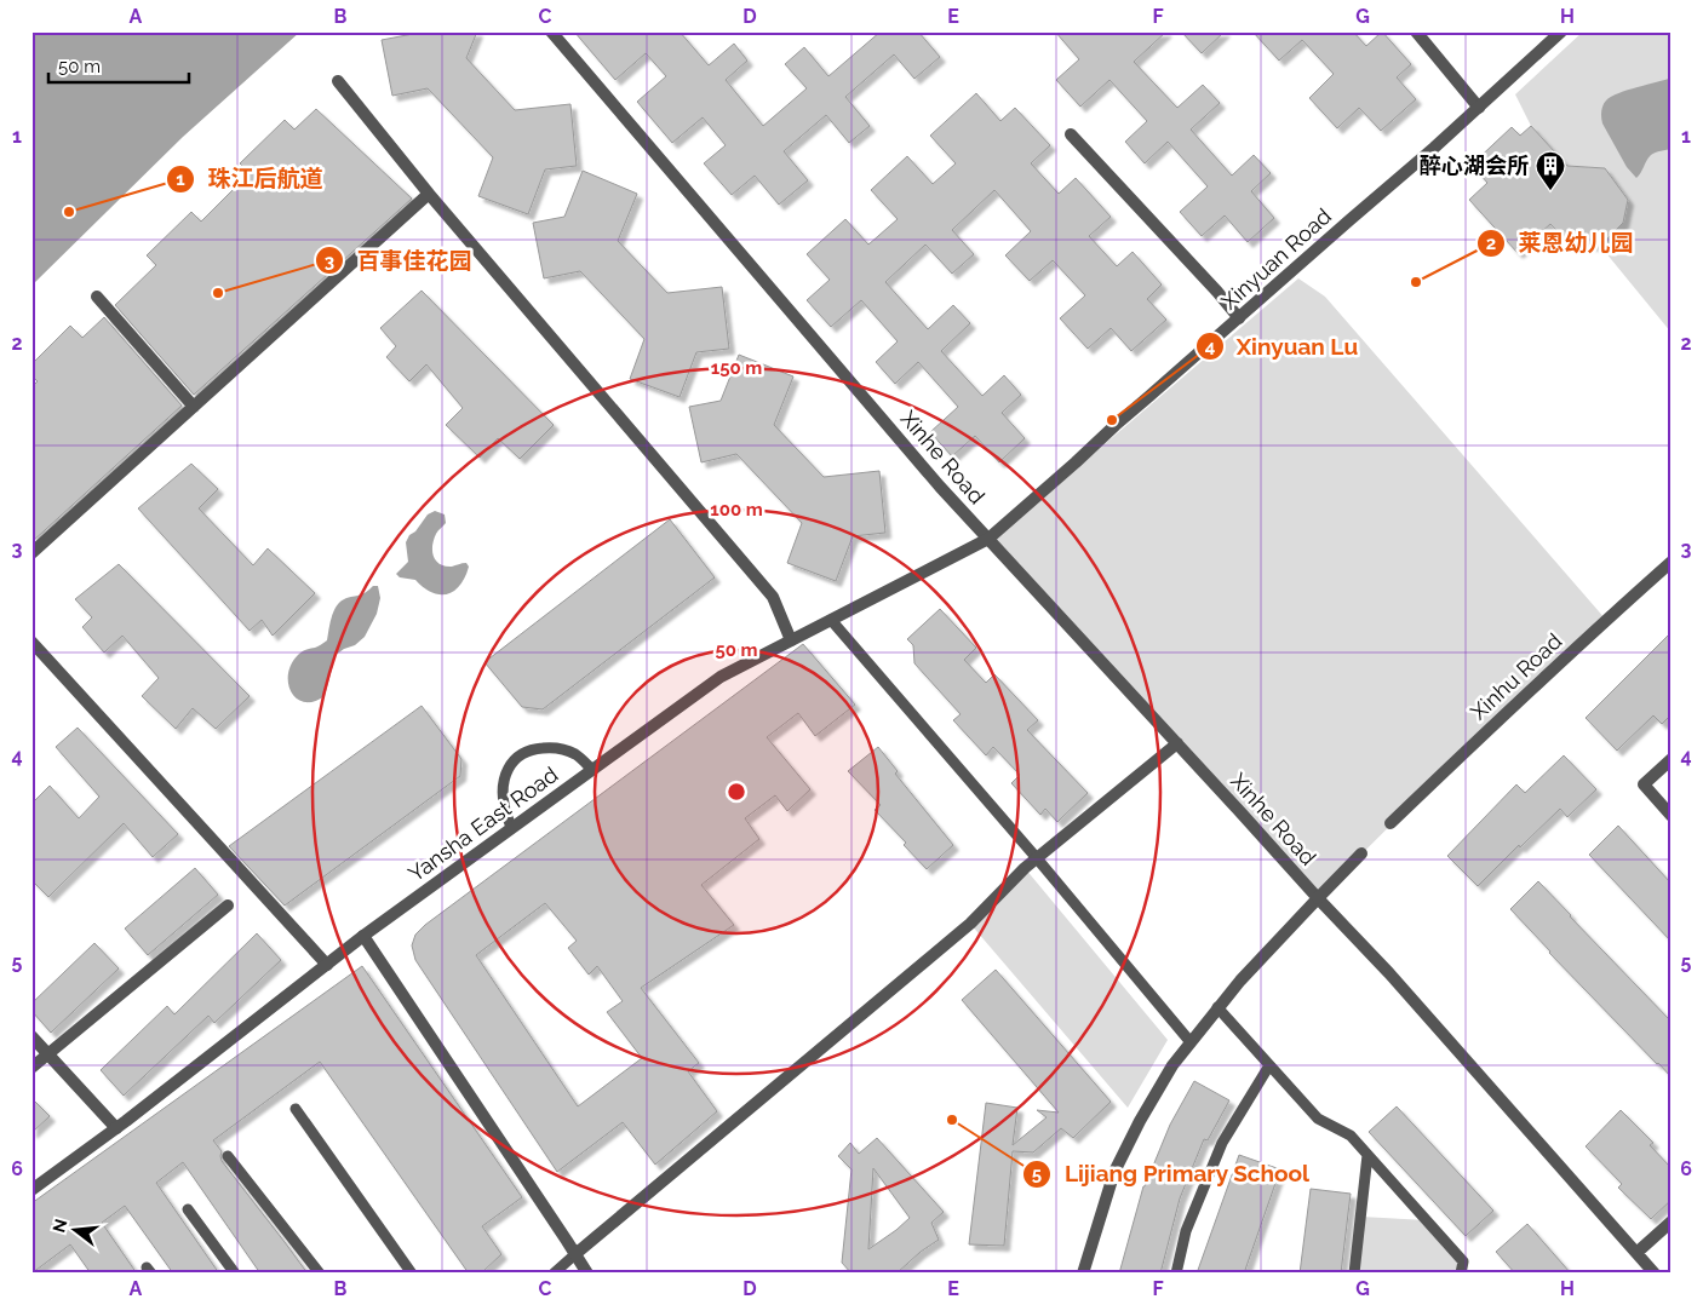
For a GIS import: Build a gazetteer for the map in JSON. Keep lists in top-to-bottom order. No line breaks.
{"streets":{"street":["Xinyuan Road","Xinhe Road","Xinhu Road","Yansha East Road"]},"crossings":[["Xinyuan Road","Xinhe Road"],["Xinyuan Road","Yansha East Road"],["Xinhe Road","Yansha East Road"]],"places":{"building":["醉心湖会所"],"other":["珠江后航道","莱恩幼儿园","百事佳花园","Xinyuan Lu","Lijiang Primary School"]},"scale_bar":"50 m","north":"left","grid":{"columns":["A","B","C","D","E","F","G","H"],"rows":["1","2","3","4","5","6"]},"rings":["150 m","100 m","50 m"]}
